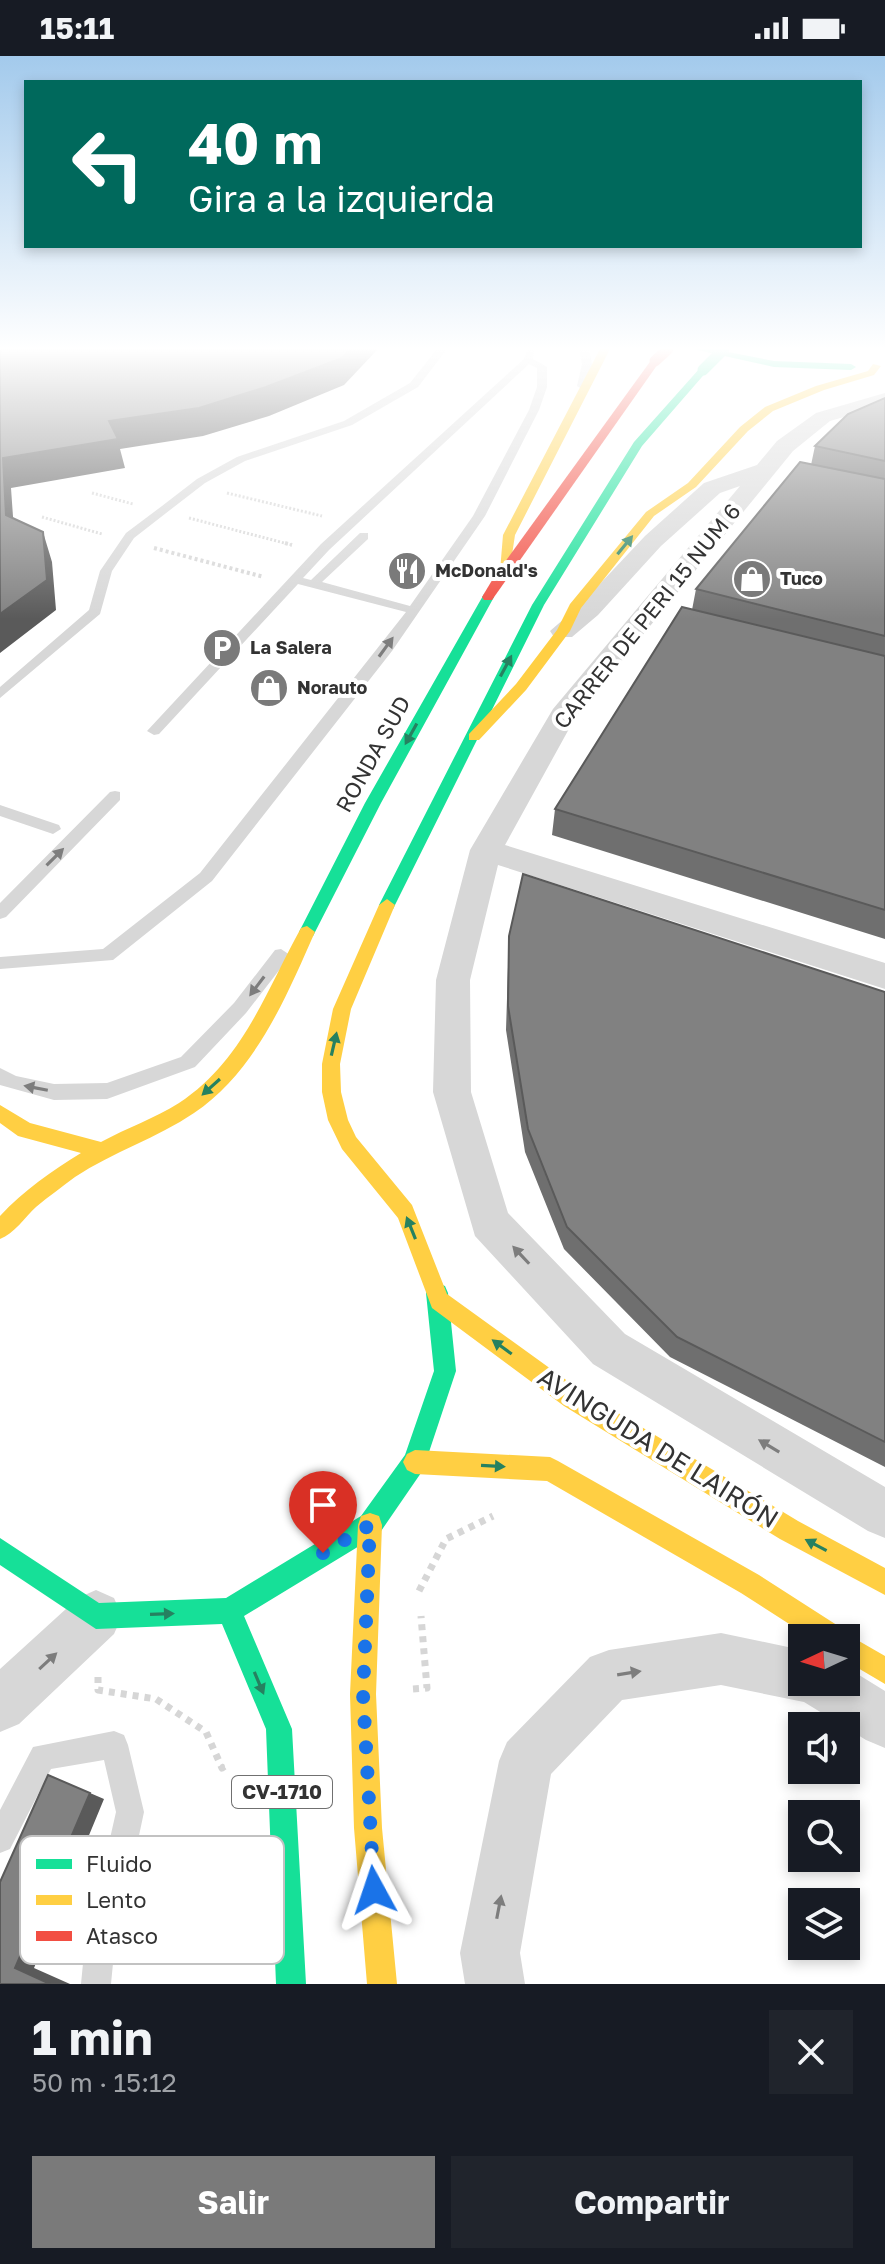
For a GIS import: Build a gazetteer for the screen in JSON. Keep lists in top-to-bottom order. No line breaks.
{"streets":{"main road":["RONDA SUD","AVINGUDA DE LAIRÓN","CV-1710"],"street":["CARRER DE PERI 15 NUM 6"]},"one_way":["CARRER DE PERI 15 NUM 6"],"places":{"restaurant":["McDonald's"],"shop":["Tuco","Norauto"],"parking":["La Salera"]},"legend":["Fluido","Lento","Atasco"],"north":"left","page":{"status":"15:11","turn":["40 m","Gira a la izquierda"],"heading":["1 min","50 m · 15:12"],"buttons":["Salir","Compartir"]}}
